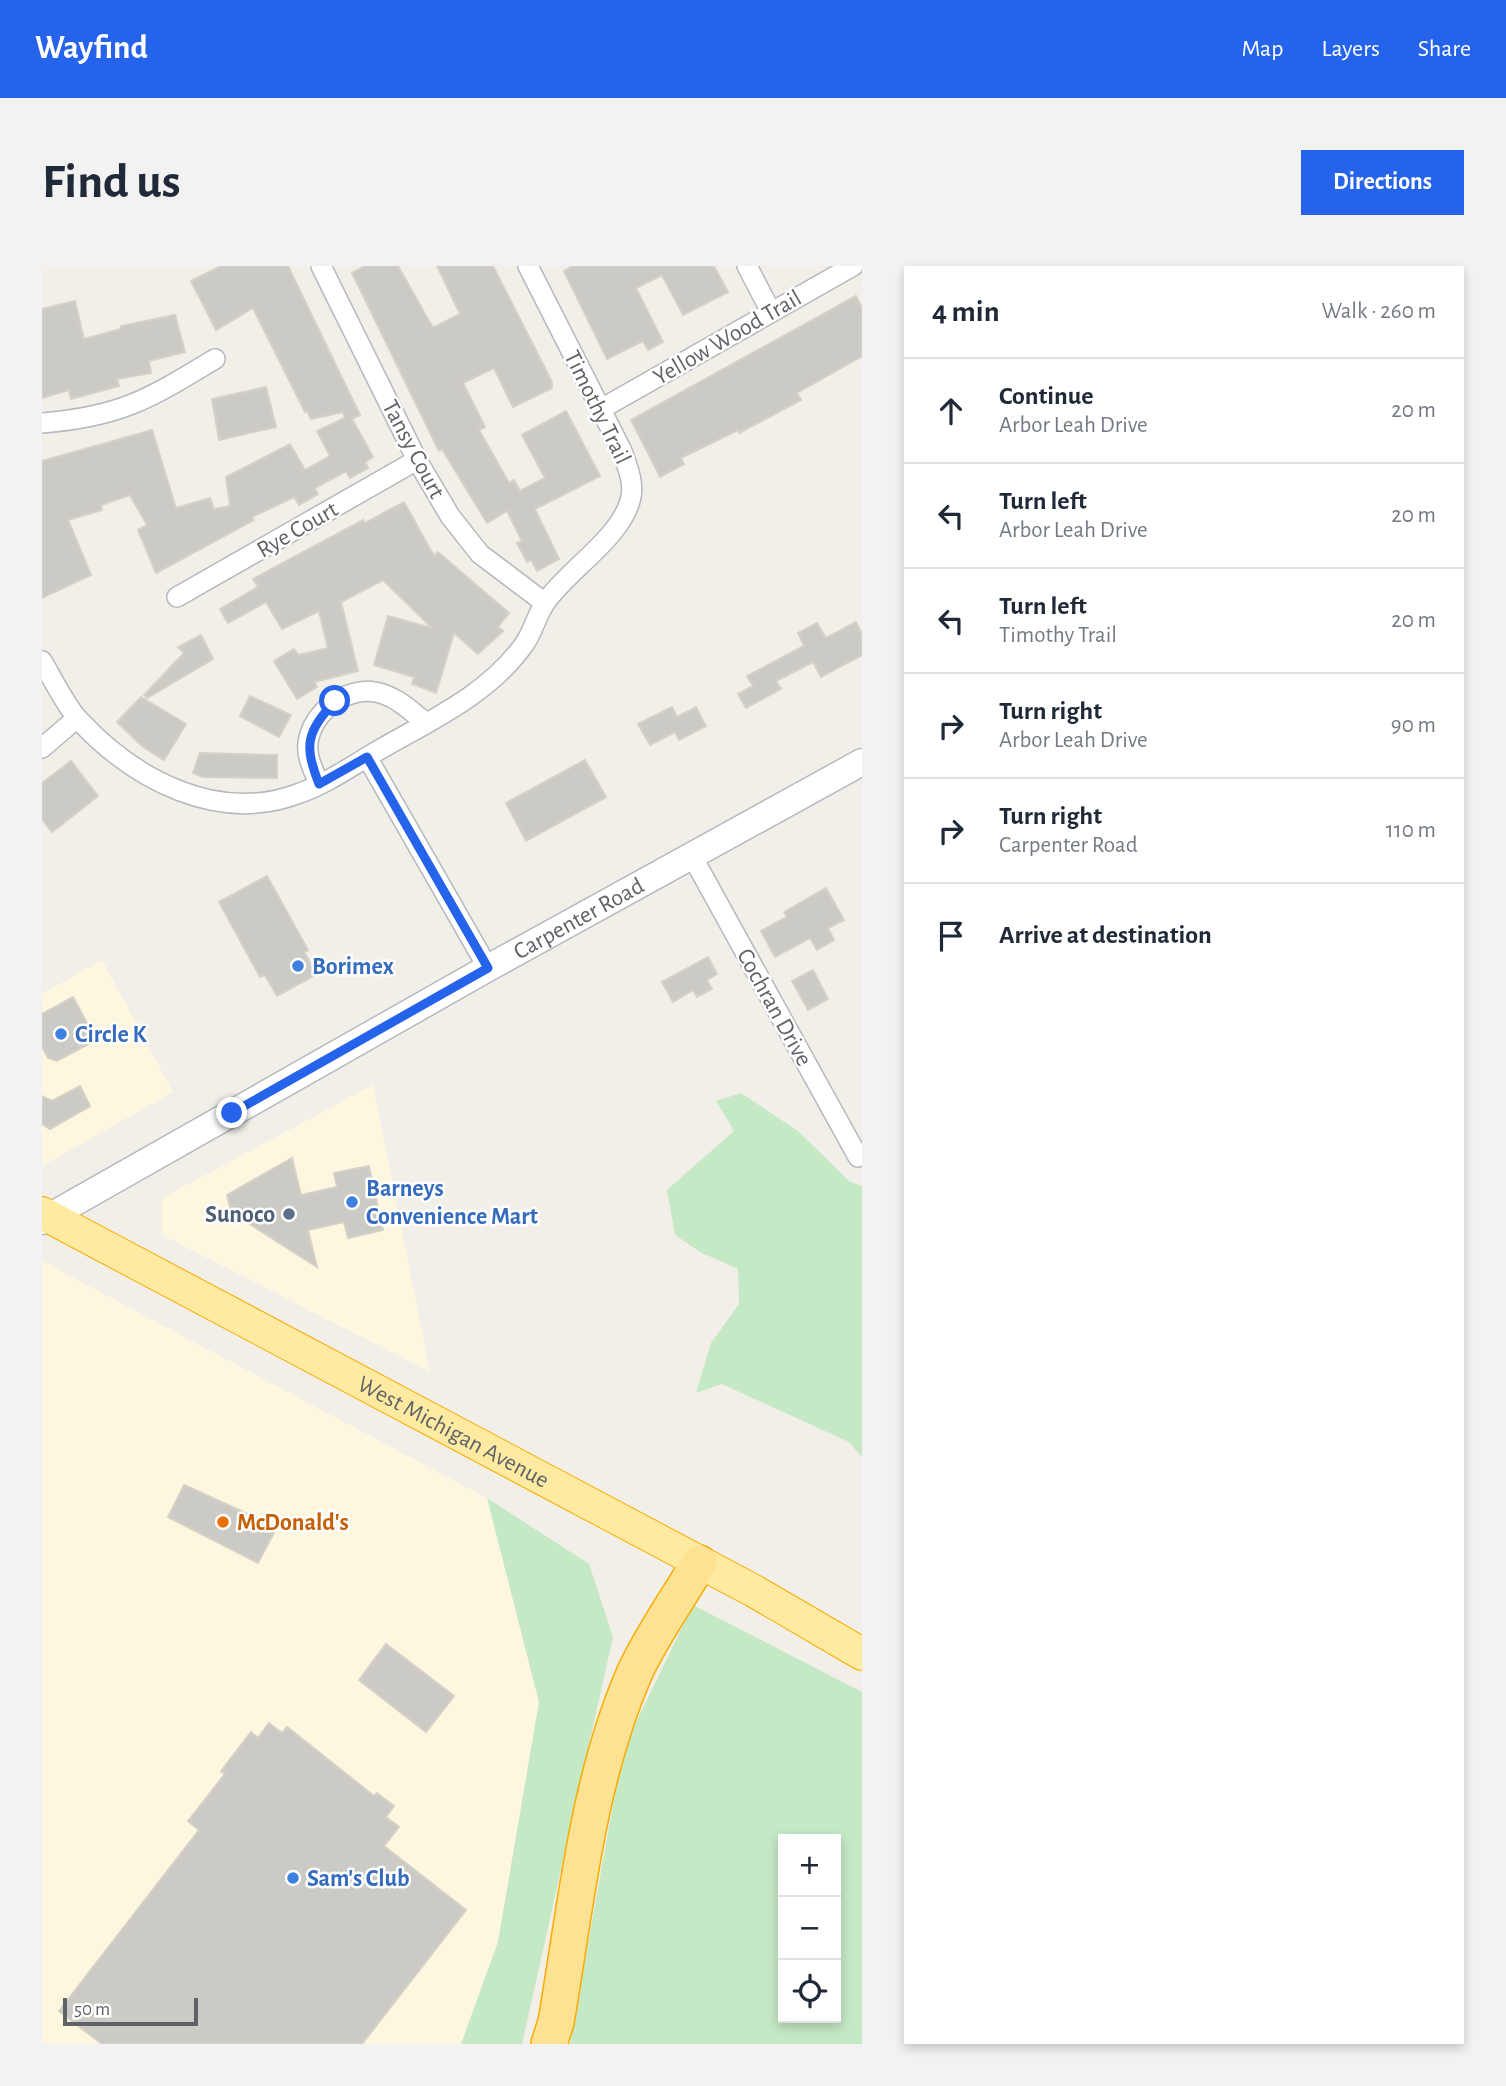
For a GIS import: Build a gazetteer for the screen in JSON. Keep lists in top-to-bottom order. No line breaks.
{"streets":{"highway":["West Michigan Avenue"],"main road":["Carpenter Road"],"street":["Yellow Wood Trail","Timothy Trail","Tansy Court","Rye Court","Cochran Drive"]},"crossings":[["Yellow Wood Trail","Timothy Trail"],["Timothy Trail","Tansy Court"],["Tansy Court","Rye Court"],["Carpenter Road","Cochran Drive"],["Carpenter Road","West Michigan Avenue"]],"places":["Borimex","Circle K","Barneys Convenience Mart","Sunoco","McDonald's","Sam's Club"],"scale_bar":"50 m","page":{"header":"Wayfind","nav":["Map","Layers","Share"],"buttons":"Directions","title":"Find us","heading":["4 min","Walk · 260 m"],"list":[["Continue","Arbor Leah Drive","20 m"],["Turn left","Arbor Leah Drive","20 m"],["Turn left","Timothy Trail","20 m"],["Turn right","Arbor Leah Drive","90 m"],["Turn right","Carpenter Road","110 m"],"Arrive at destination"],"map_buttons":["+","−"],"scale":"50 m"}}
